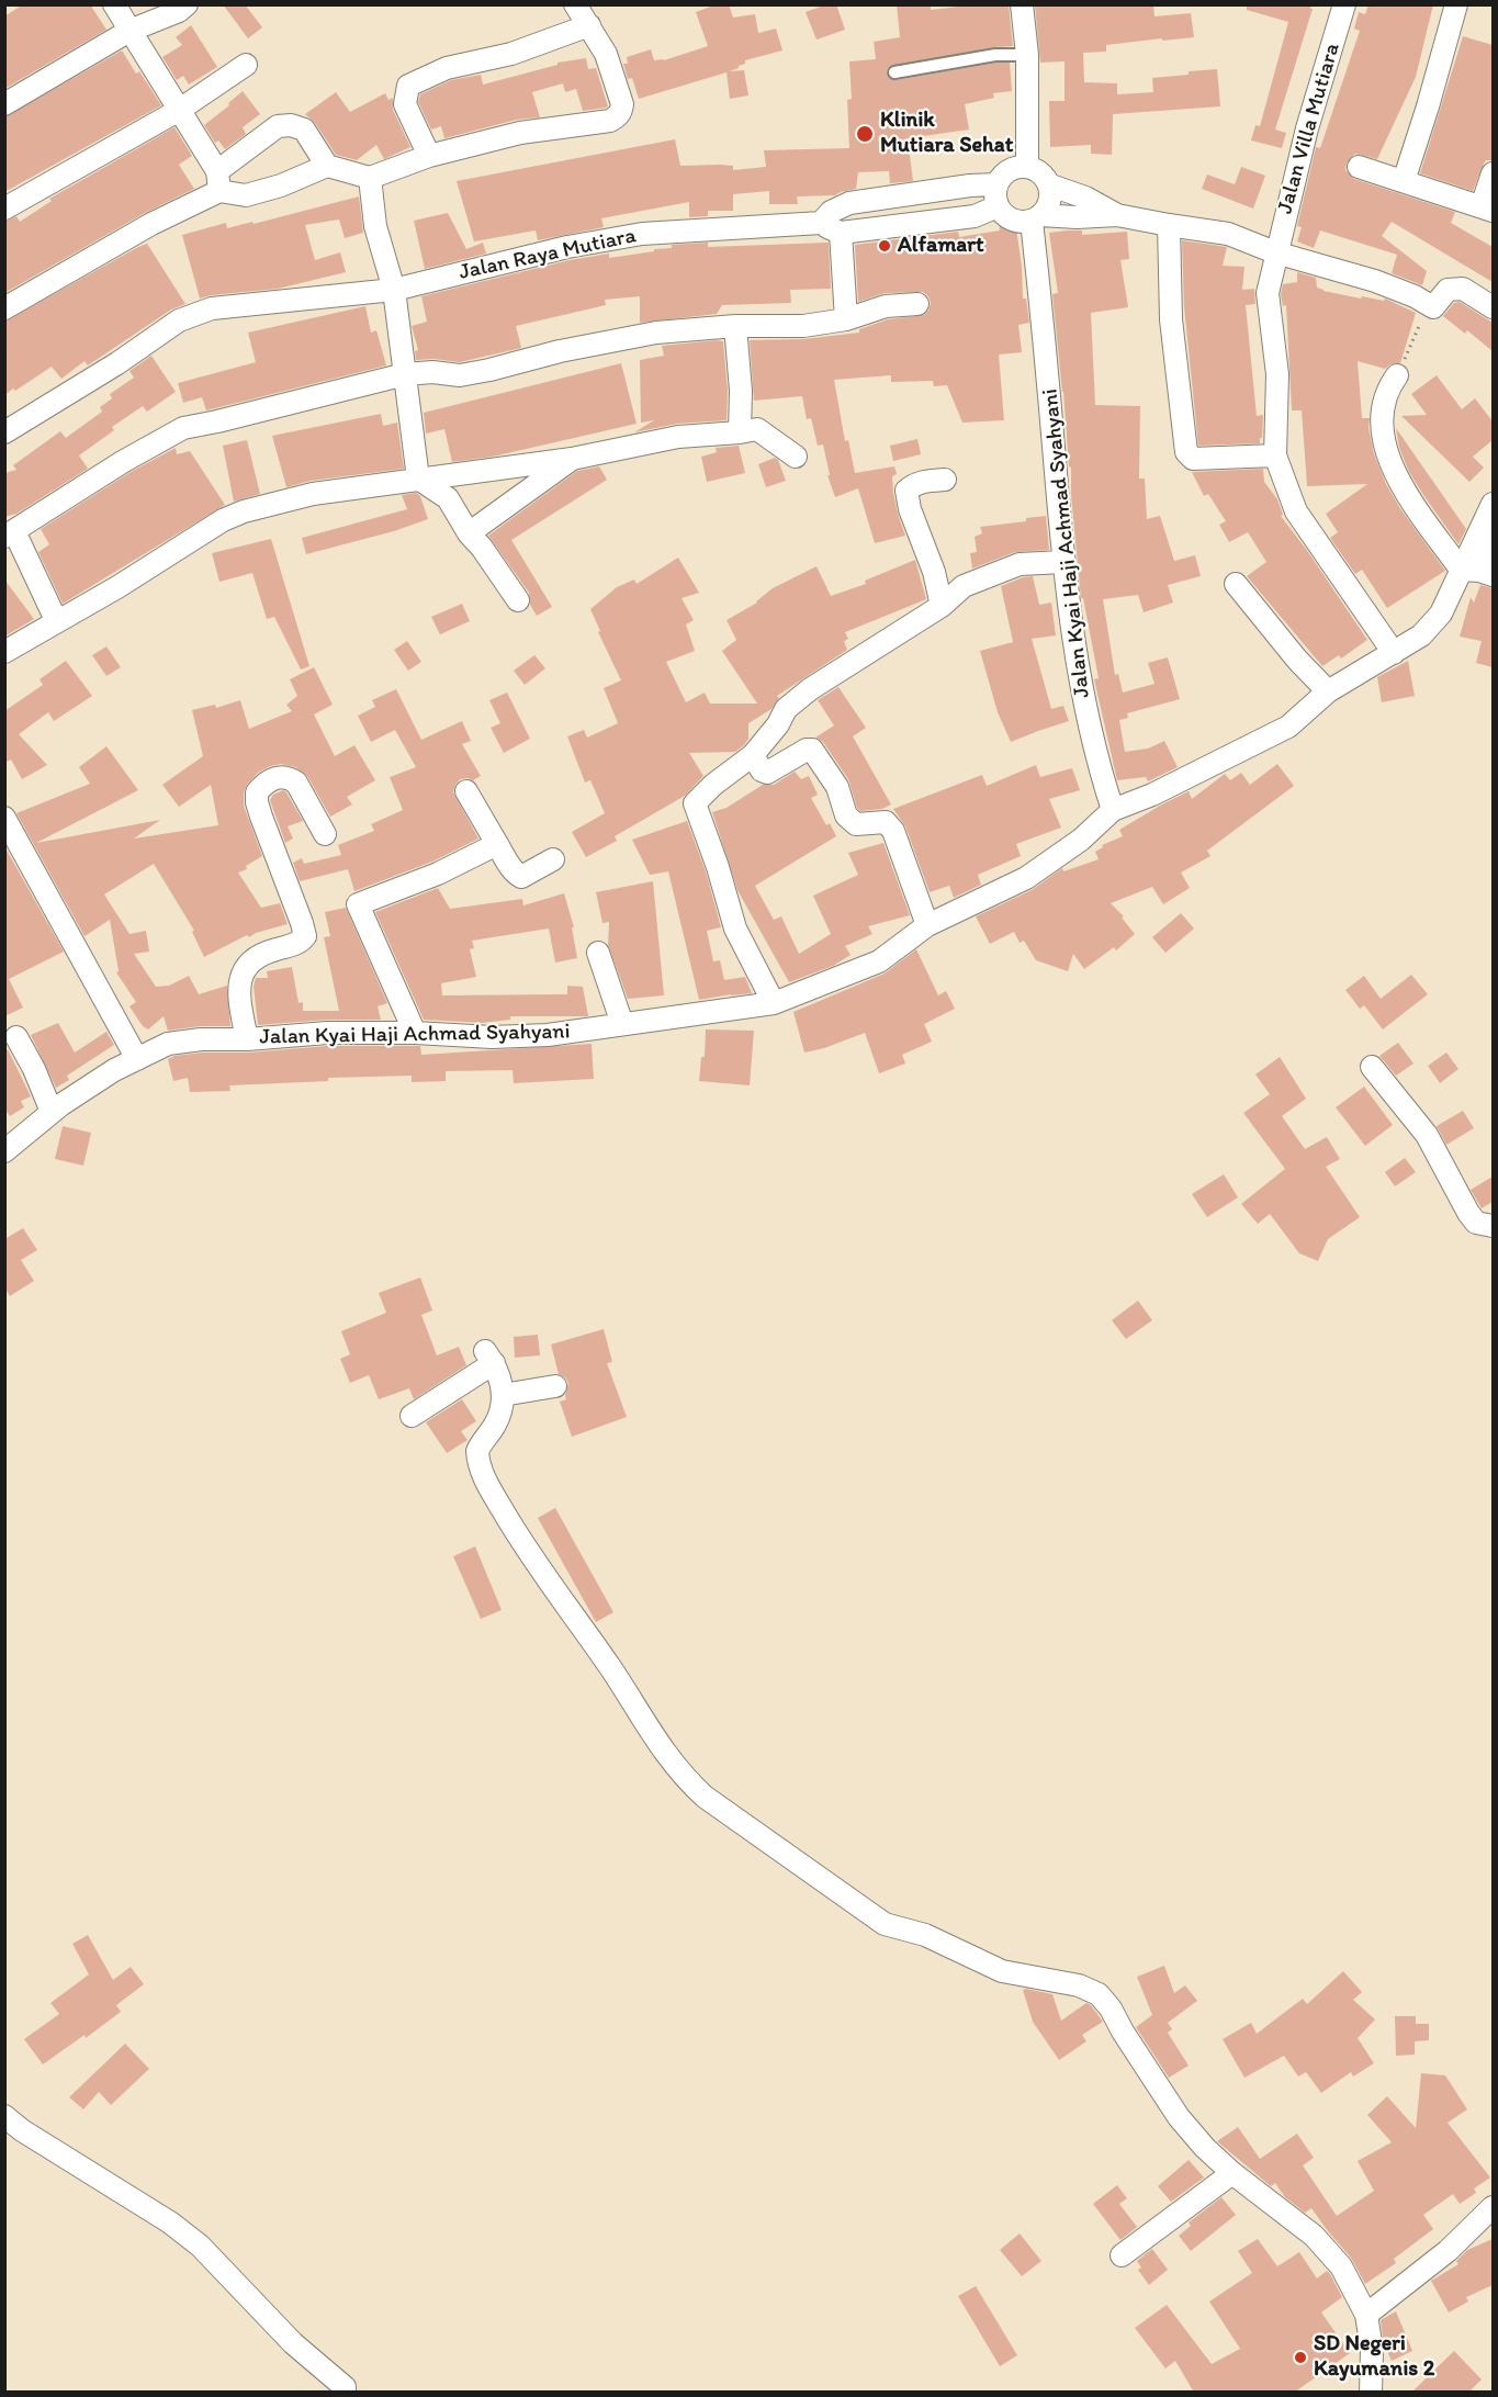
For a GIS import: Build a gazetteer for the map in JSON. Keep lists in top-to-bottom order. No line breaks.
{"streets":{"street":["Jalan Villa Mutiara","Jalan Raya Mutiara","Jalan Kyai Haji Achmad Syahyani"]},"places":["Klinik Mutiara Sehat","Alfamart","SD Negeri Kayumanis 2"]}
